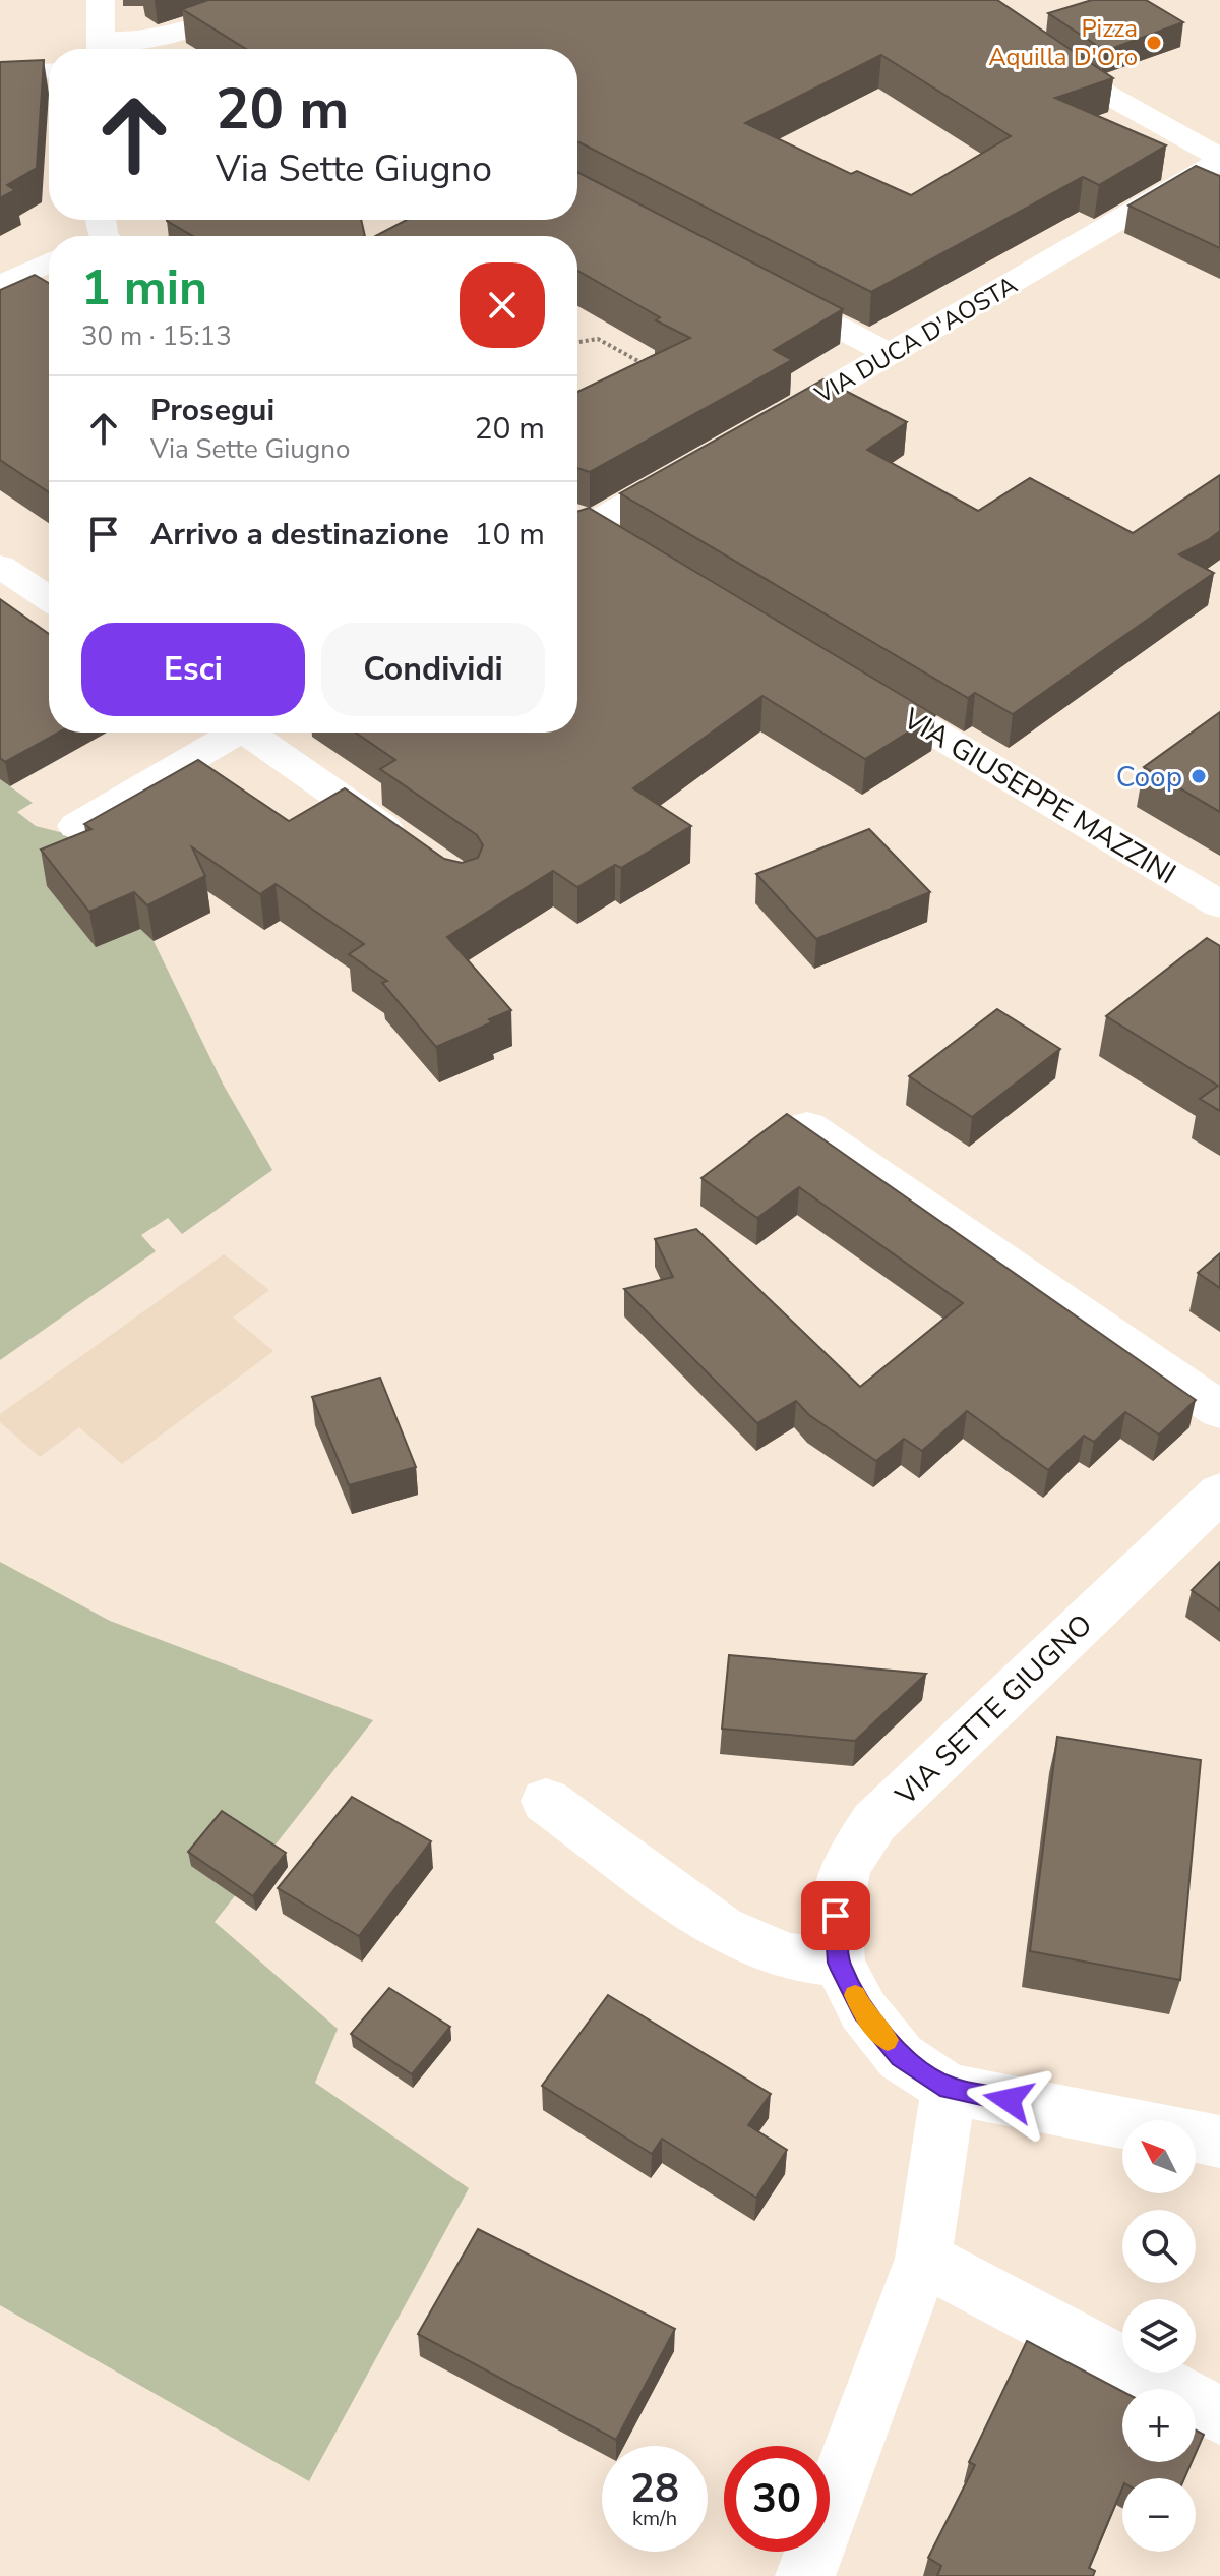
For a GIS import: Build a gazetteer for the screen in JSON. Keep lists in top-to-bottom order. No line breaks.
{"streets":{"street":["VIA DUCA D'AOSTA","VIA GIUSEPPE MAZZINI","VIA SETTE GIUGNO"]},"places":["Pizza Aquilla D'Oro","Coop"],"north":"top left","page":{"turn":["20 m","Via Sette Giugno"],"heading":["1 min","30 m · 15:13"],"list":[{"name":"Prosegui","note":"Via Sette Giugno","value":"20 m"},{"name":"Arrivo a destinazione","value":"10 m"}],"buttons":["Esci","Condividi"],"map_buttons":["+","−"],"speed":"28 km/h","limit":"30"}}
